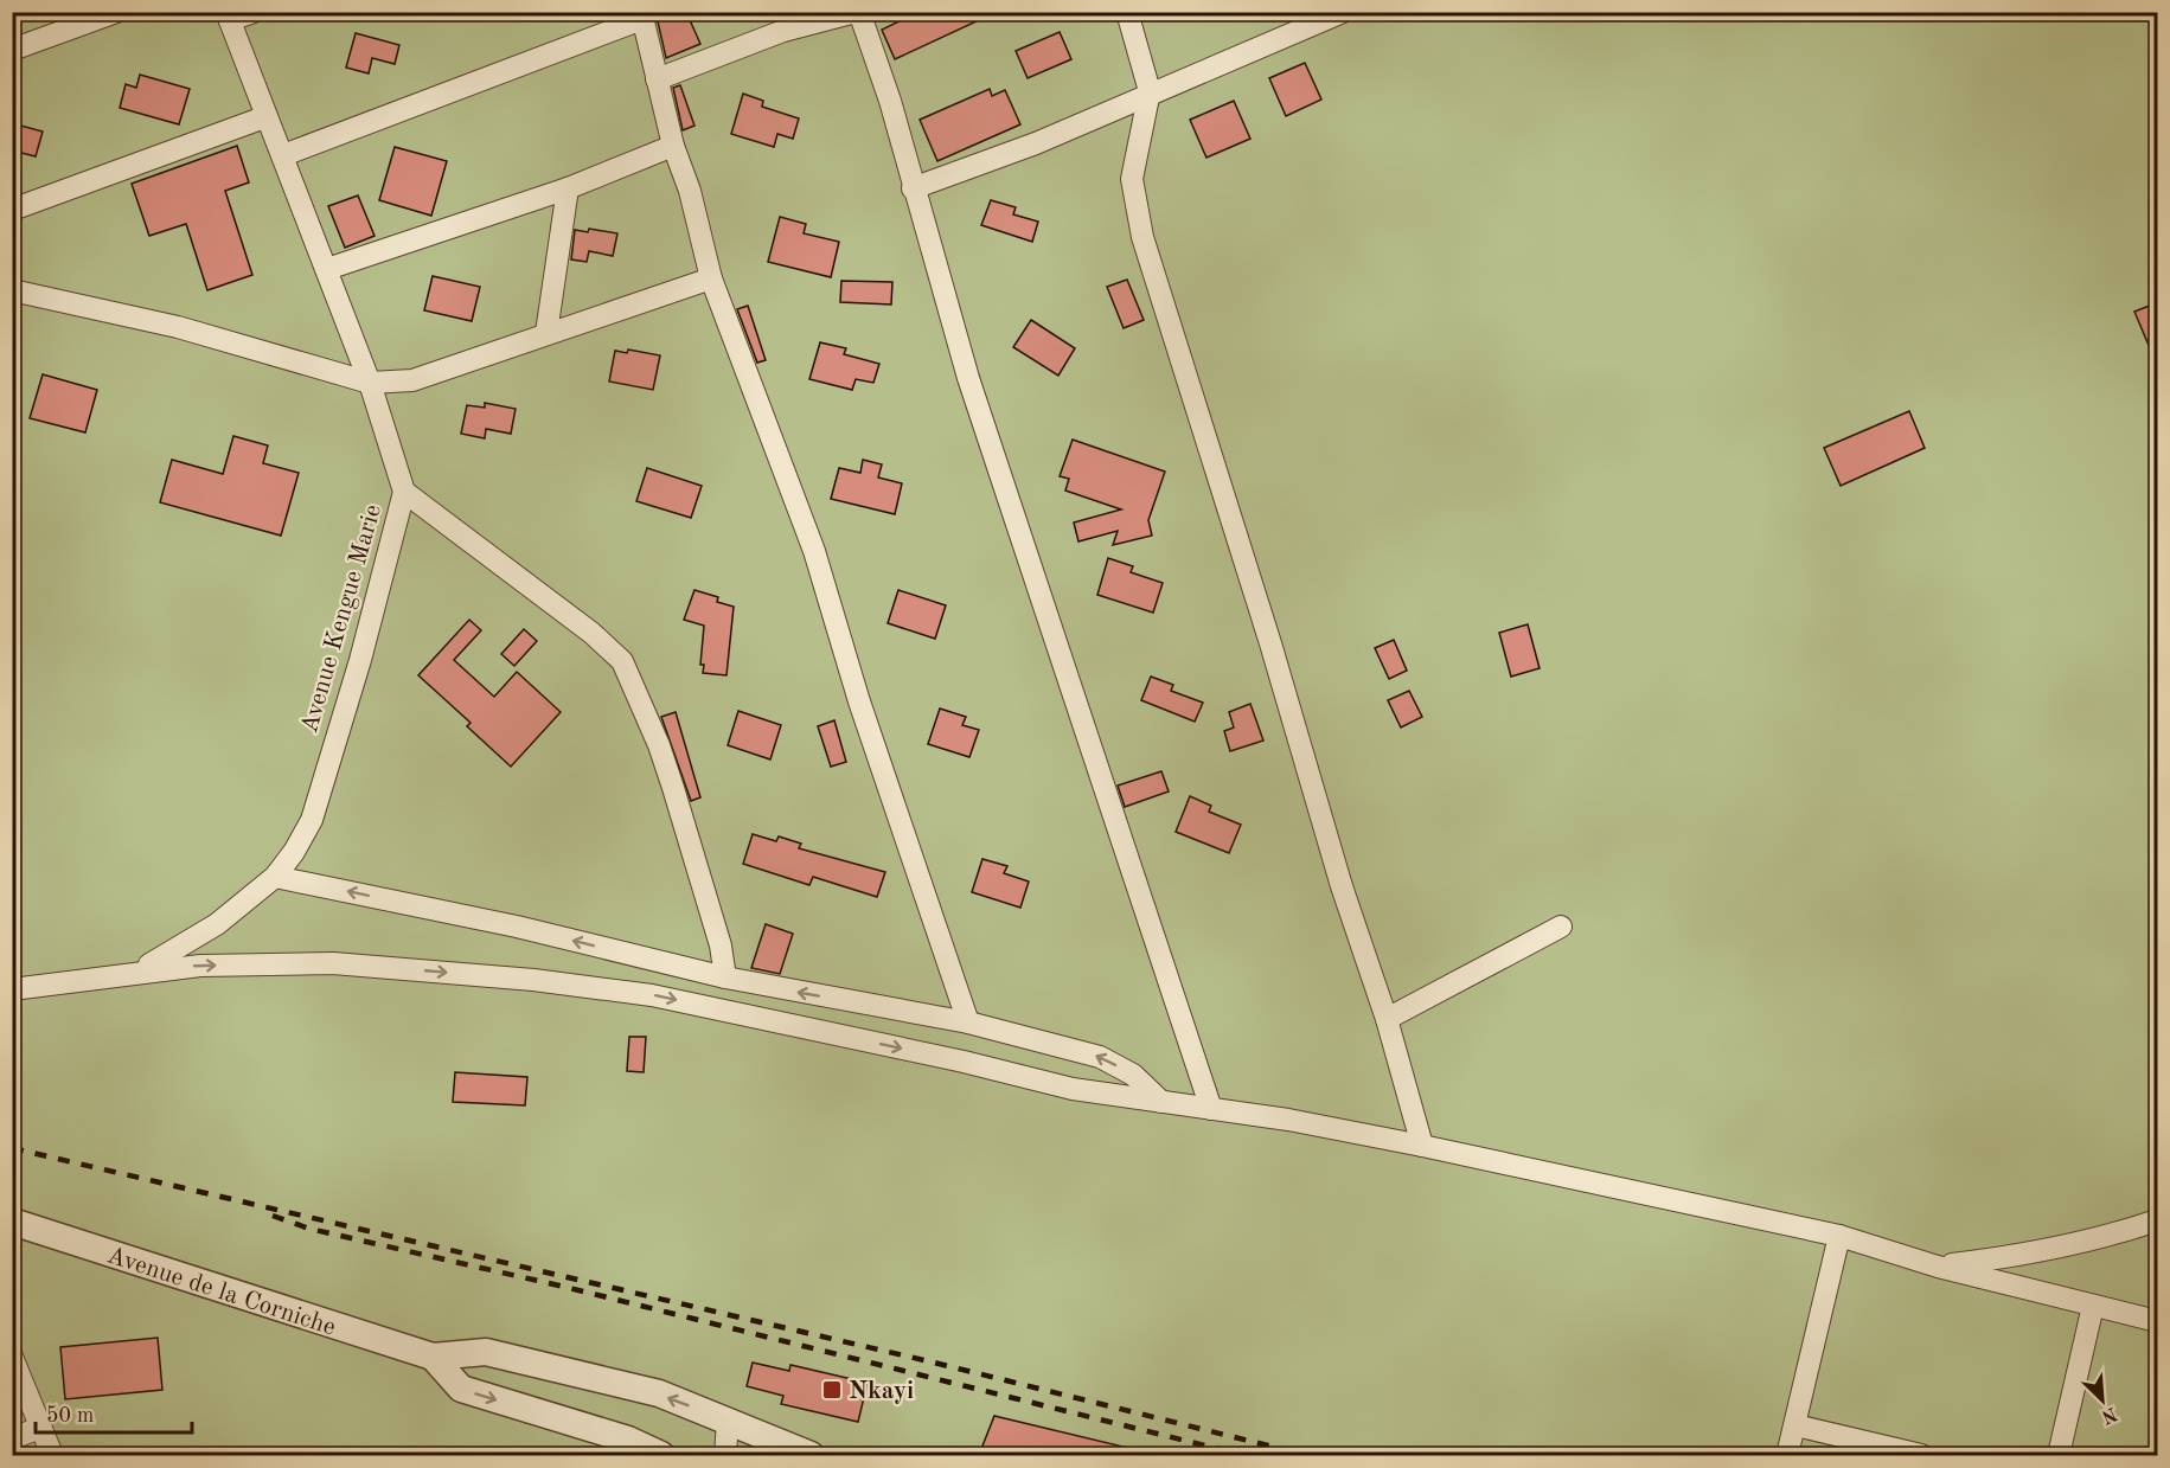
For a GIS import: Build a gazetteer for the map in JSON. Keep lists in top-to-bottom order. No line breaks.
{"streets":{"street":["Avenue Kengue Marie","Avenue de la Corniche"]},"places":{"transit":["Nkayi"]},"scale_bar":"50 m","north":"bottom right"}
